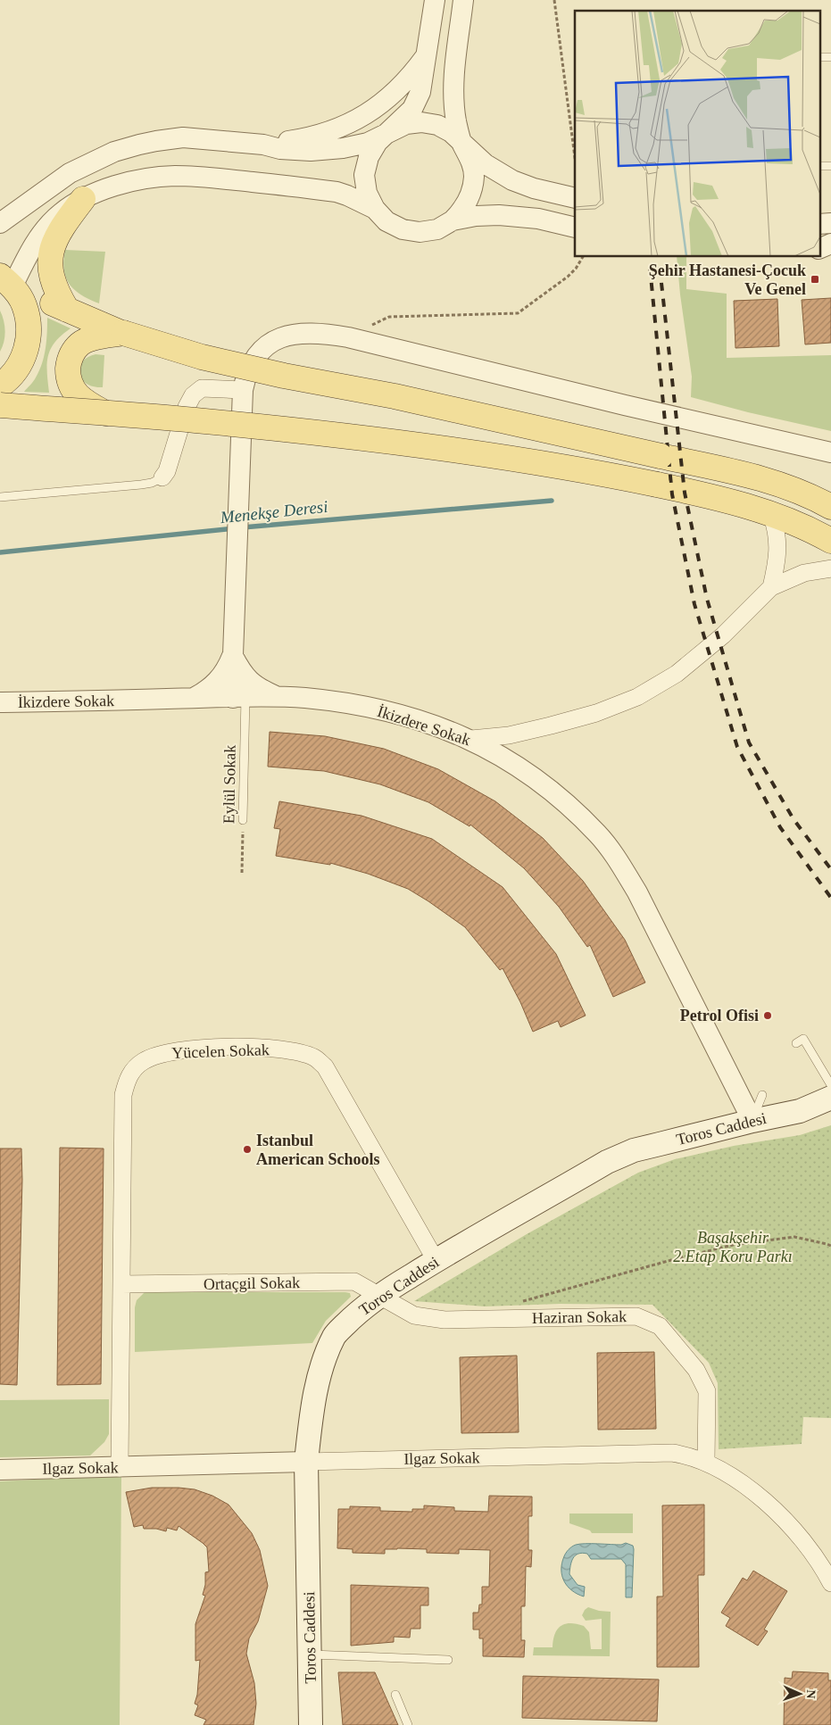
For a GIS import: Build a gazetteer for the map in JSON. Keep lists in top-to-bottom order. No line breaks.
{"streets":{"main road":["Toros Caddesi"],"street":["İkizdere Sokak","Yücelen Sokak","Ortaçgil Sokak","Haziran Sokak","Ilgaz Sokak"],"lane":["Eylül Sokak"]},"crossings":[["İkizdere Sokak","Eylül Sokak"],["İkizdere Sokak","Toros Caddesi"],["Yücelen Sokak","Toros Caddesi"],["Yücelen Sokak","Ortaçgil Sokak"],["Yücelen Sokak","Ilgaz Sokak"],["Toros Caddesi","Ortaçgil Sokak"],["Toros Caddesi","Haziran Sokak"],["Toros Caddesi","Ilgaz Sokak"],["Ortaçgil Sokak","Haziran Sokak"],["Haziran Sokak","Ilgaz Sokak"]],"water":["Menekşe Deresi"],"parks":["Başakşehir 2.Etap Koru Parkı"],"places":{"transit":["Şehir Hastanesi-Çocuk Ve Genel"],"other":["Petrol Ofisi","Istanbul American Schools"]},"north":"right"}
